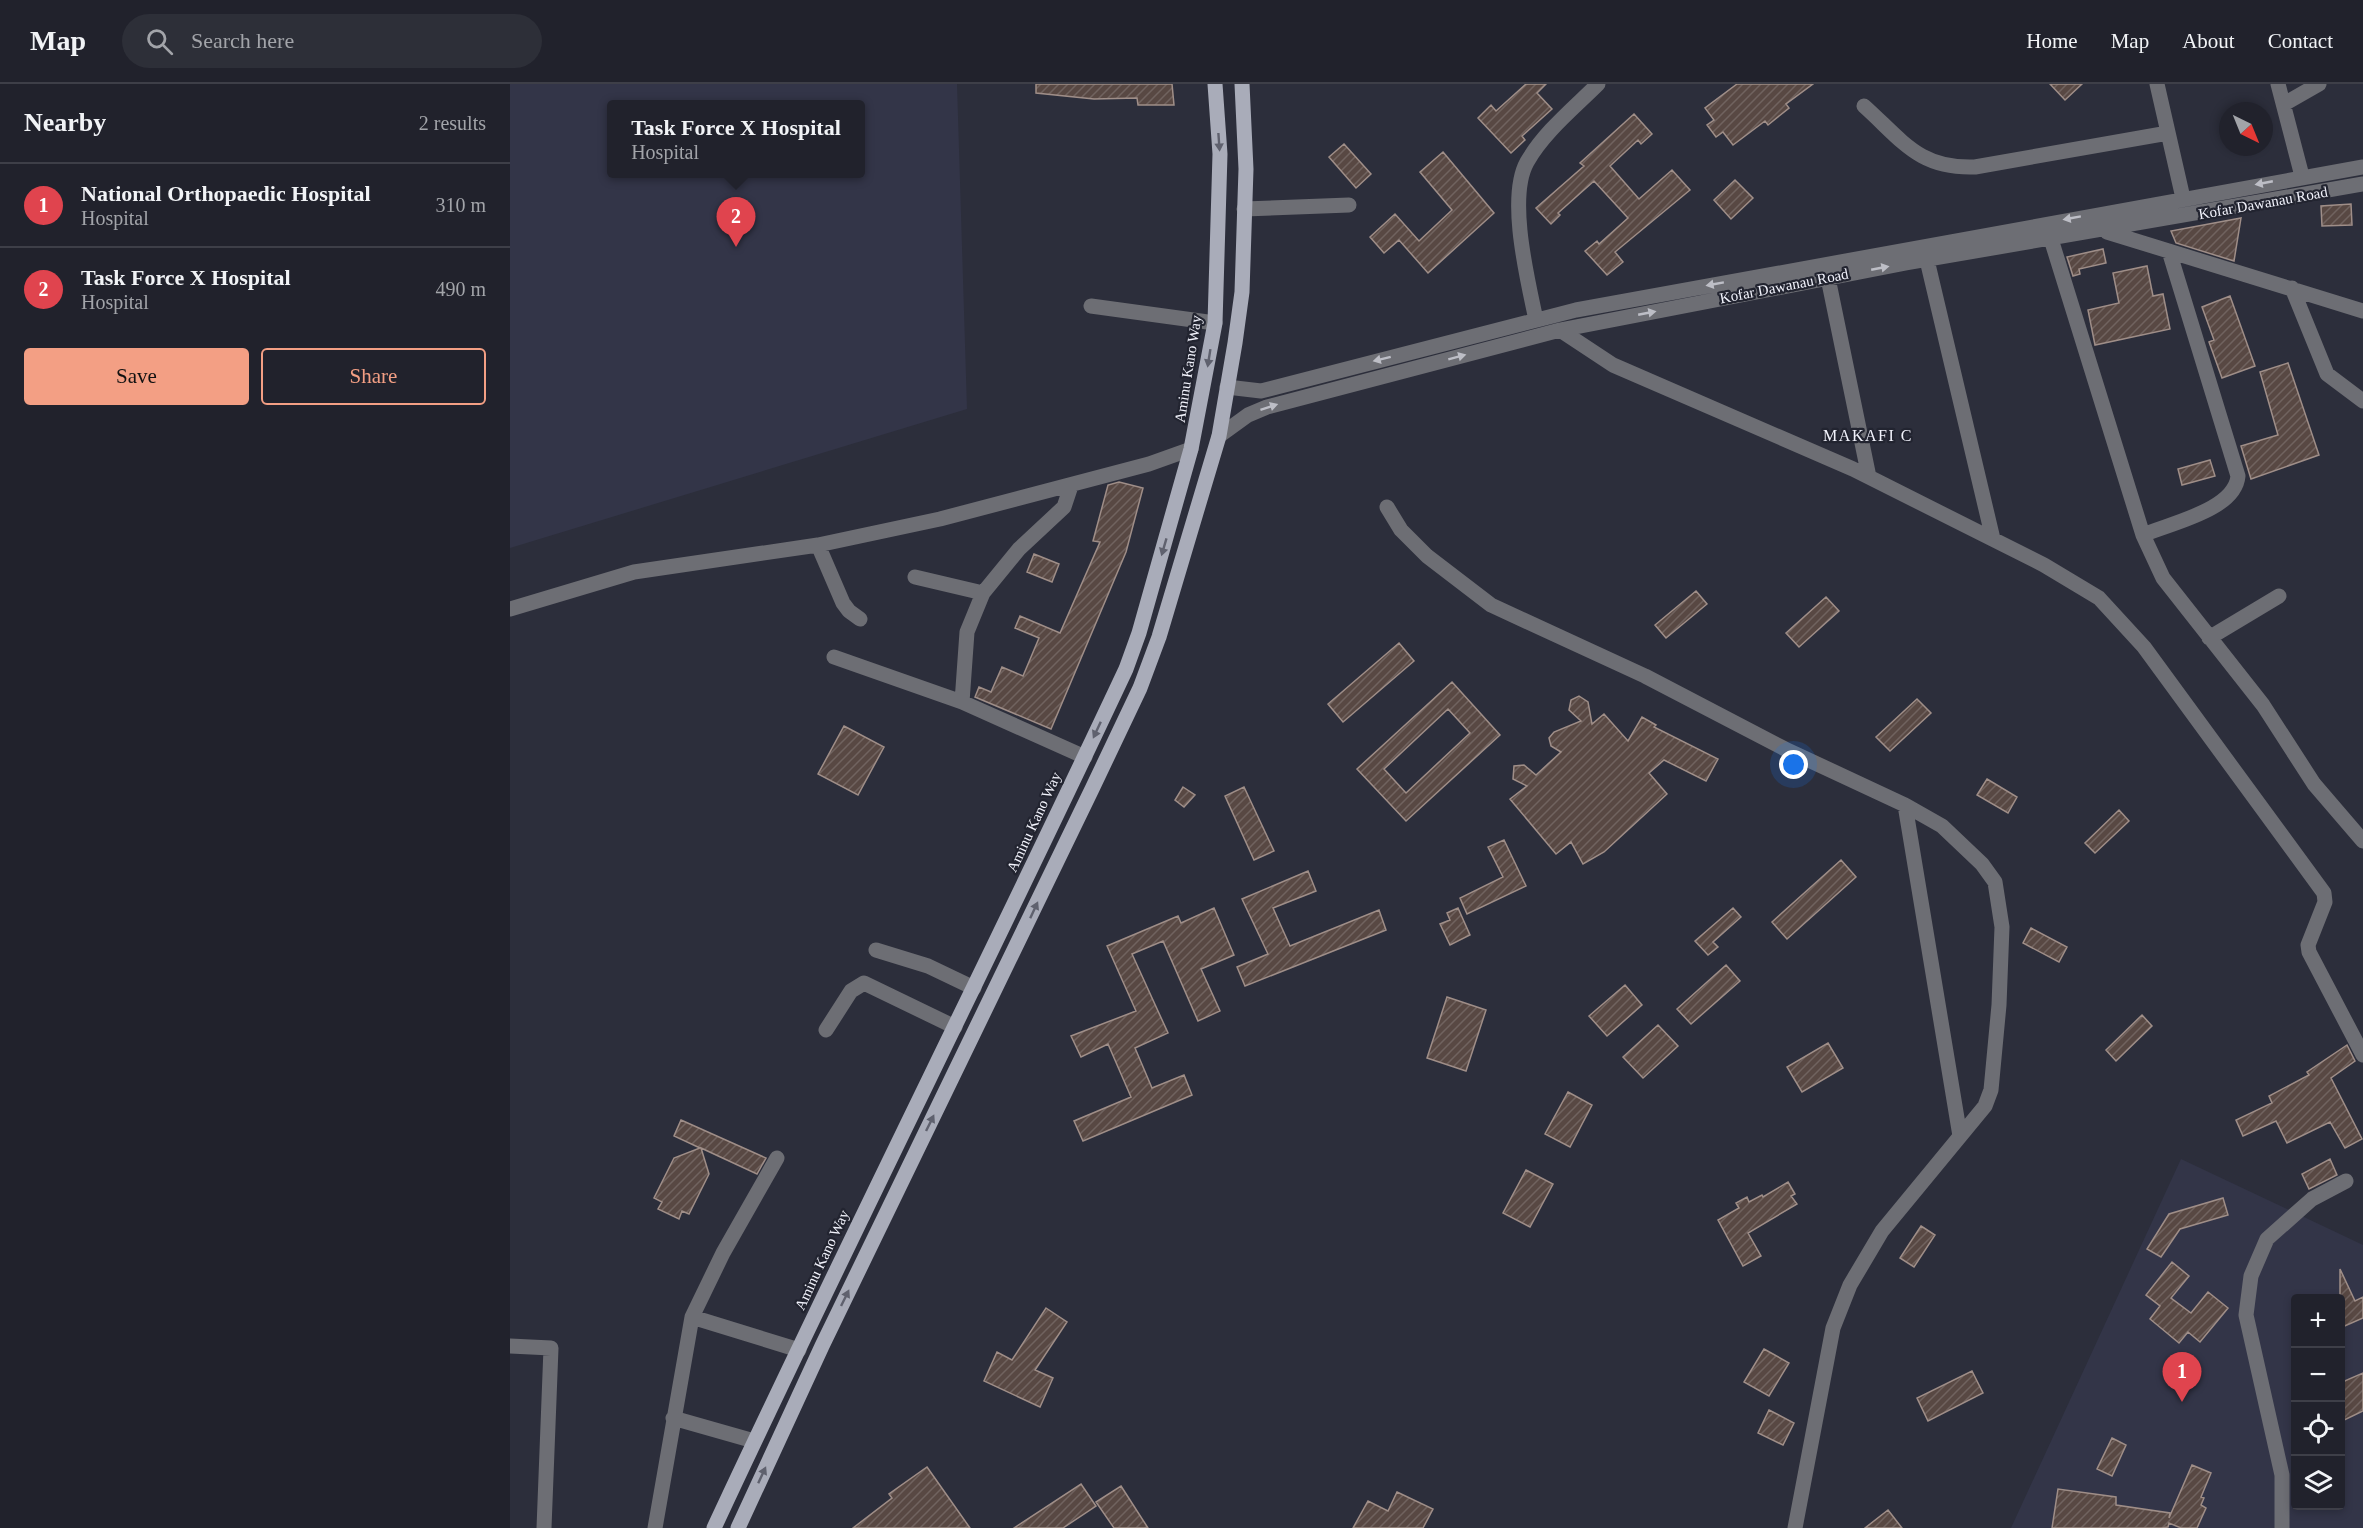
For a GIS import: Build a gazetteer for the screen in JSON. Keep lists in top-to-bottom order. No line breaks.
{"streets":{"main road":["Aminu Kano Way"],"street":["Kofar Dawanau Road"]},"districts":["MAKAFI C"],"north":"bottom right","page":{"header":"Map","search":"Search here","nav":["Home","Map","About","Contact"],"heading":["Nearby","2 results"],"popup":["Task Force X Hospital","Hospital"],"list":[{"mark":"1","name":"National Orthopaedic Hospital","note":"Hospital","value":"310 m"},{"mark":"2","name":"Task Force X Hospital","note":"Hospital","value":"490 m"}],"pins":["2","1"],"buttons":["Save","Share"],"map_buttons":["+","−"]}}
